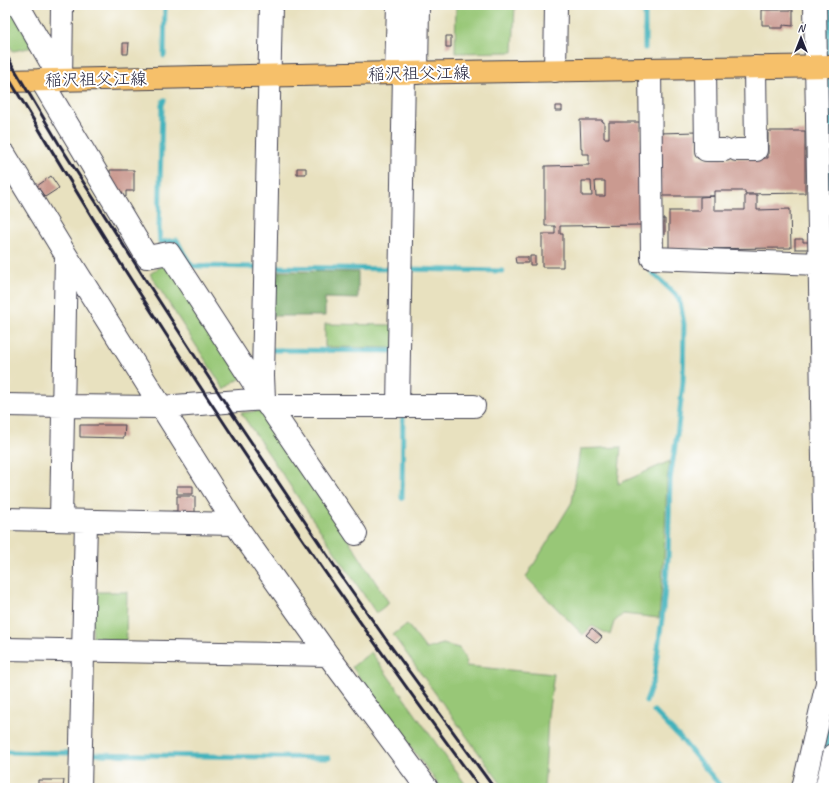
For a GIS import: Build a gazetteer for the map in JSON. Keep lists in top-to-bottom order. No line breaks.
{"streets":{"main road":["稲沢祖父江線"]},"north":"top"}
